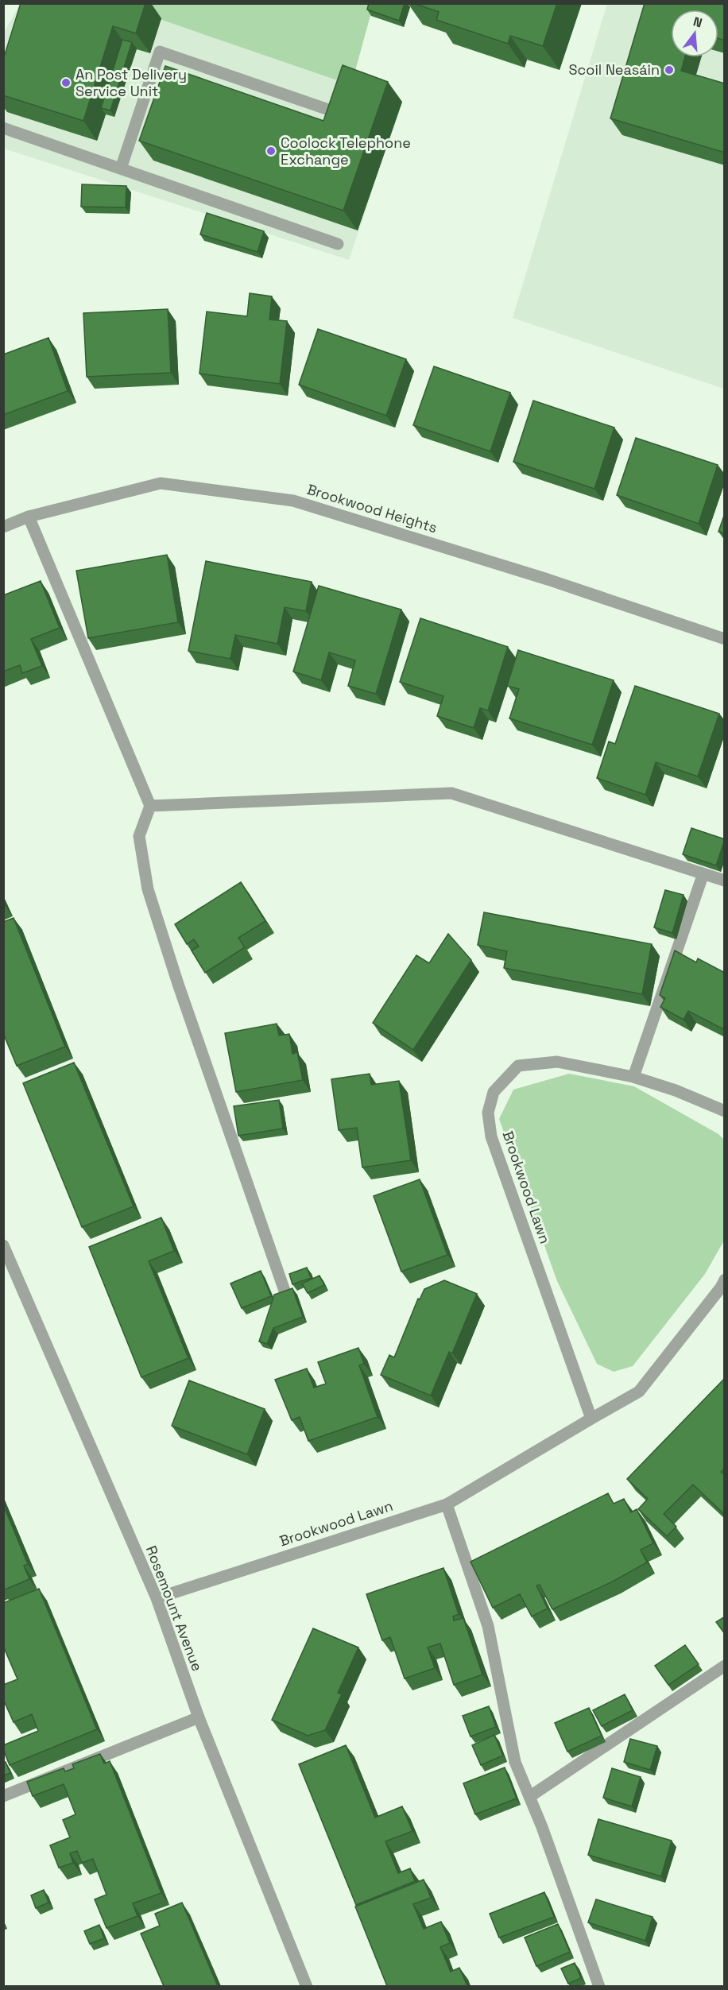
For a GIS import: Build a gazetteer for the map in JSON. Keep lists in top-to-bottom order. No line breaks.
{"streets":{"street":["Brookwood Heights","Brookwood Lawn","Rosemount Avenue"]},"crossings":[["Brookwood Lawn","Rosemount Avenue"]],"places":["Scoil Neasáin","An Post Delivery Service Unit","Coolock Telephone Exchange"],"north":"top"}
